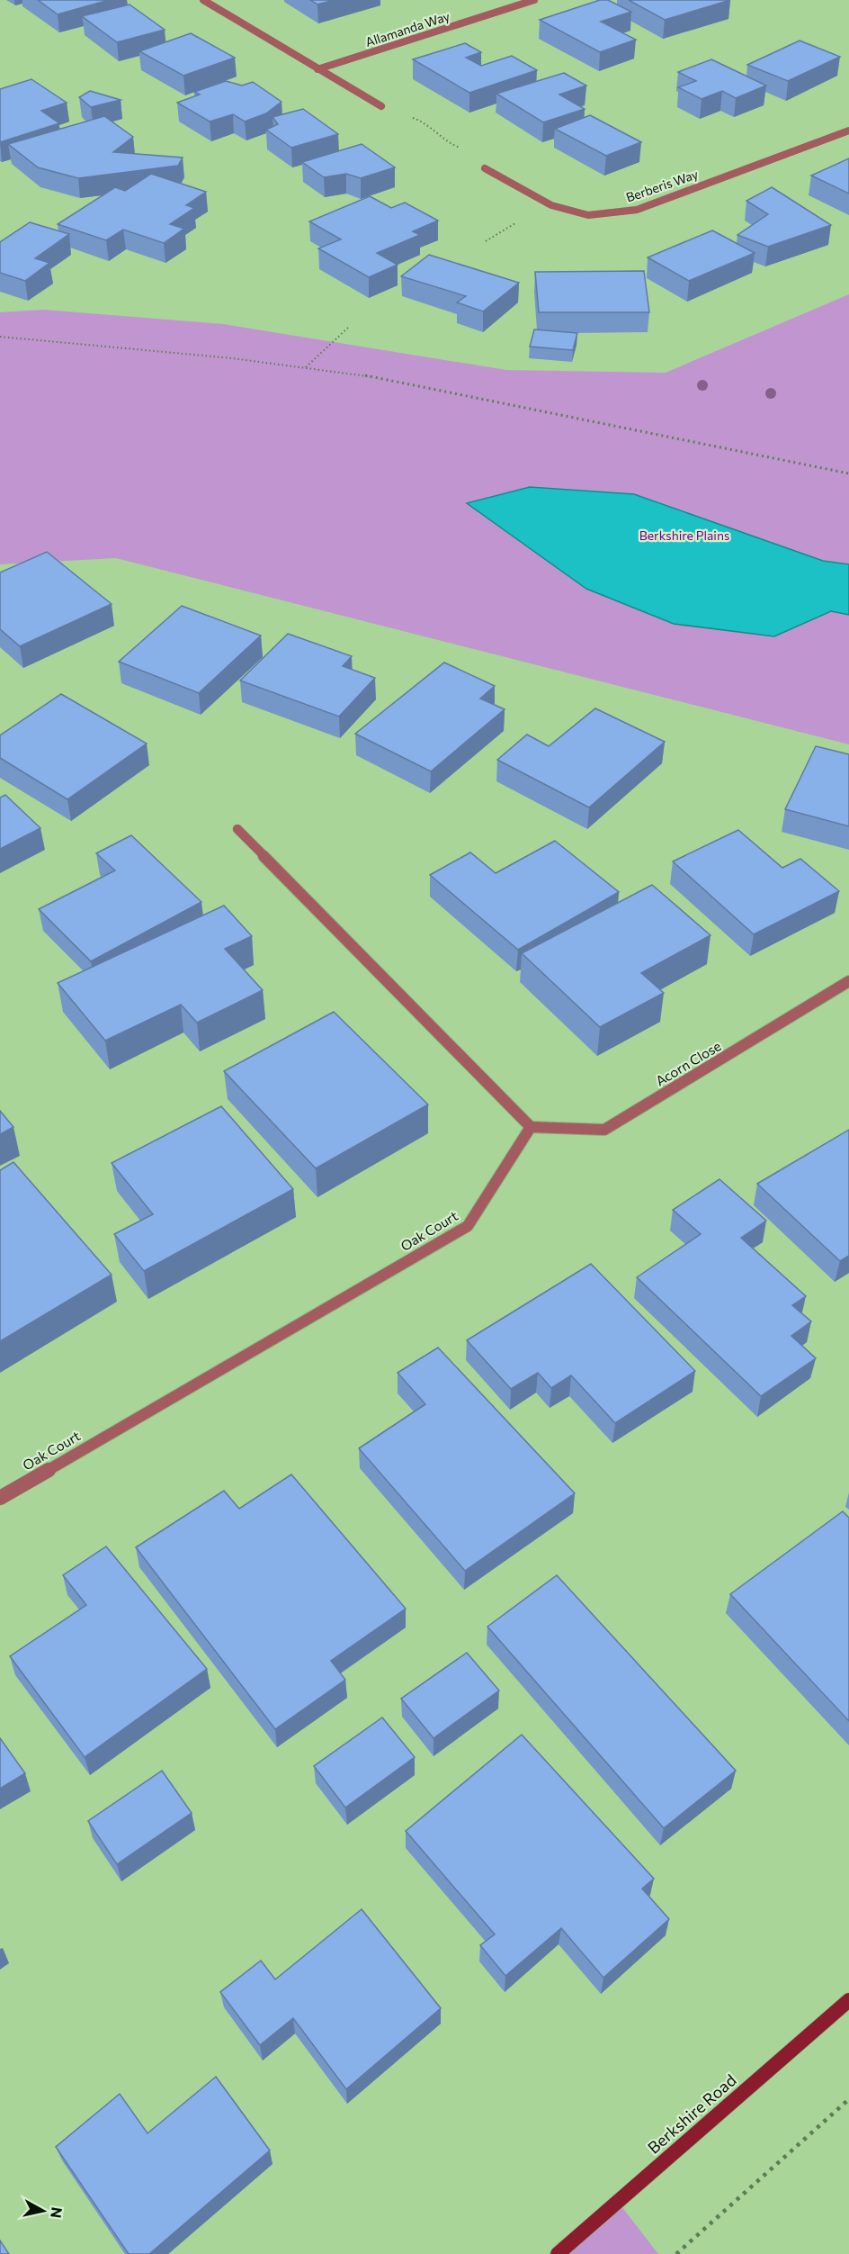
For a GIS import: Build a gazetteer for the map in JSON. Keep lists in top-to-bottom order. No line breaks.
{"streets":{"main road":["Berkshire Road"],"street":["Allamanda Way","Berberis Way","Acorn Close","Oak Court"]},"crossings":[["Acorn Close","Oak Court"]],"parks":["Berkshire Plains"],"north":"right"}
